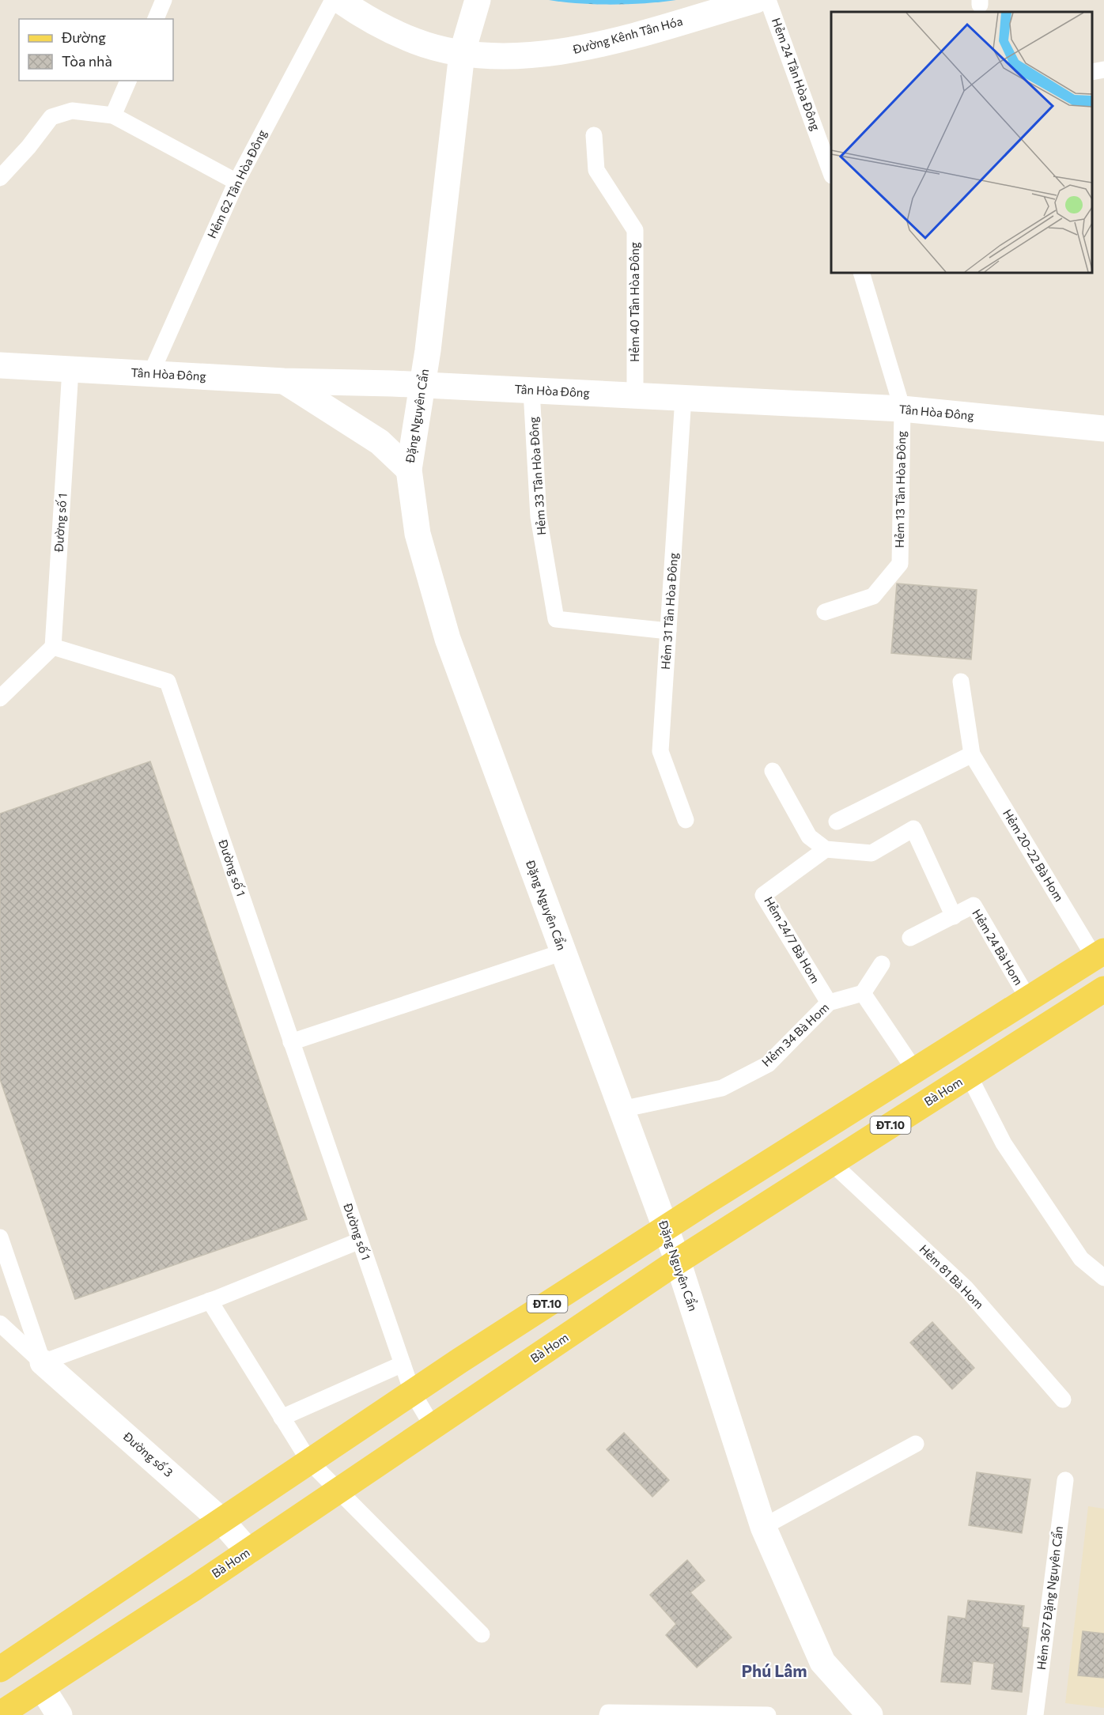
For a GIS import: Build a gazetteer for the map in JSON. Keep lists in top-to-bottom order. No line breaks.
{"streets":{"main road":["Bà Hom","ĐT.10"],"street":["Đường Kênh Tân Hóa","Tân Hòa Đông","Đặng Nguyên Cẩn","Đường số 3"],"lane":["Hẻm 24 Tân Hòa Đông","Hẻm 62 Tân Hòa Đông","Hẻm 40 Tân Hòa Đông","Hẻm 33 Tân Hòa Đông","Hẻm 13 Tân Hòa Đông","Đường số 1","Hẻm 31 Tân Hòa Đông","Hẻm 20-22 Bà Hom","Hẻm 24/7 Bà Hom","Hẻm 24 Bà Hom","Hẻm 34 Bà Hom","Hẻm 81 Bà Hom","Hẻm 367 Đặng Nguyên Cẩn"]},"crossings":[["Đường Kênh Tân Hóa","Đặng Nguyên Cẩn"],["Hẻm 62 Tân Hòa Đông","Tân Hòa Đông"],["Hẻm 40 Tân Hòa Đông","Tân Hòa Đông"],["Tân Hòa Đông","Đặng Nguyên Cẩn"],["Tân Hòa Đông","Hẻm 33 Tân Hòa Đông"],["Tân Hòa Đông","Hẻm 13 Tân Hòa Đông"],["Tân Hòa Đông","Đường số 1"],["Tân Hòa Đông","Hẻm 31 Tân Hòa Đông"],["Đặng Nguyên Cẩn","Hẻm 34 Bà Hom"],["Đặng Nguyên Cẩn","Bà Hom"],["Đặng Nguyên Cẩn","ĐT.10"],["Hẻm 33 Tân Hòa Đông","Hẻm 31 Tân Hòa Đông"],["Đường số 1","Bà Hom"],["Đường số 1","ĐT.10"],["Hẻm 20-22 Bà Hom","ĐT.10"],["Hẻm 24/7 Bà Hom","Hẻm 34 Bà Hom"],["Hẻm 24 Bà Hom","ĐT.10"],["Bà Hom","Hẻm 81 Bà Hom"],["Bà Hom","Đường số 3"],["ĐT.10","Đường số 3"]],"districts":["Phú Lâm"],"legend":["Đường","Tòa nhà"]}
